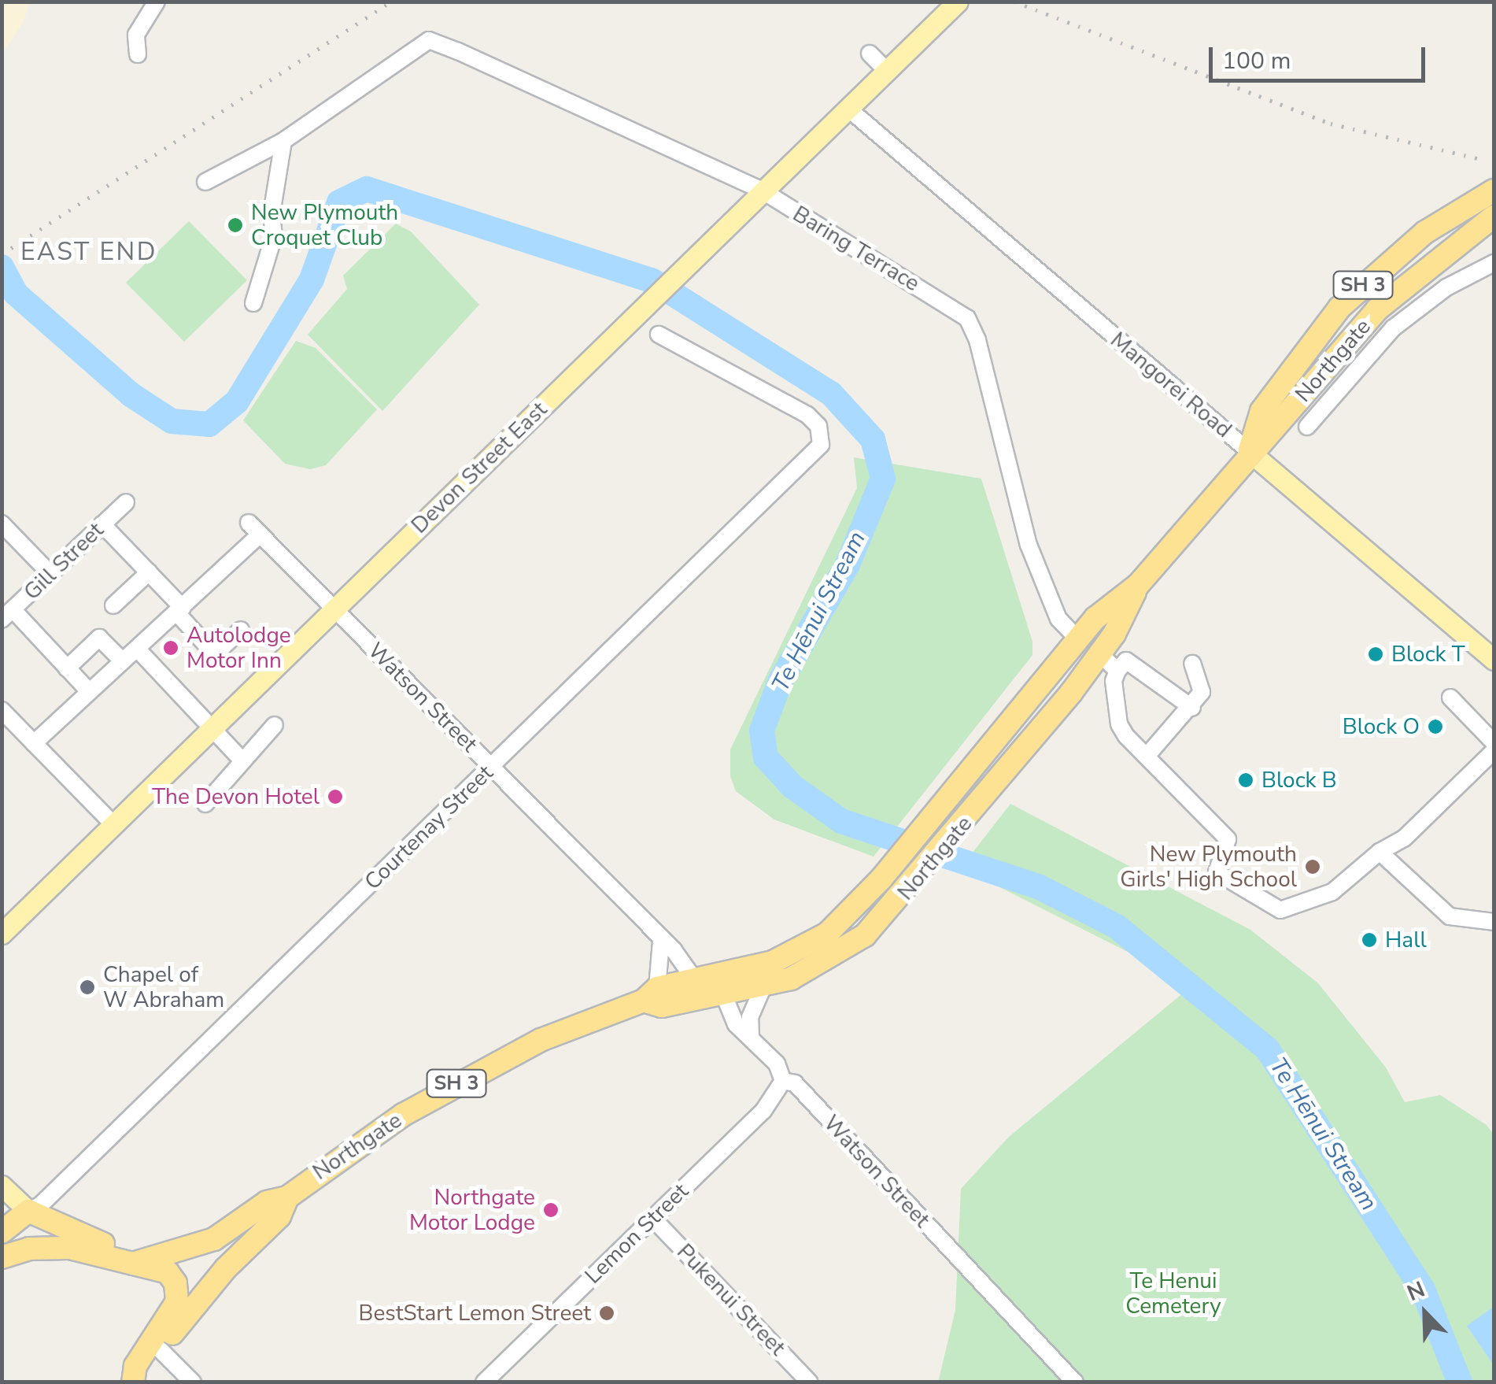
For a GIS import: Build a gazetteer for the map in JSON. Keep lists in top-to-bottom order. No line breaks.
{"streets":{"highway":["SH 3","Northgate"],"main road":["Mangorei Road","Devon Street East"],"street":["Baring Terrace","Gill Street","Watson Street","Courtenay Street","Lemon Street","Pukenui Street"]},"crossings":[["Baring Terrace","Northgate"],["Baring Terrace","Devon Street East"],["SH 3","Northgate"],["Northgate","Mangorei Road"],["Northgate","Watson Street"],["Mangorei Road","Devon Street East"],["Devon Street East","Watson Street"],["Watson Street","Courtenay Street"],["Watson Street","Lemon Street"],["Lemon Street","Pukenui Street"]],"districts":["EAST END"],"water":["Te Hēnui Stream"],"parks":["Te Henui Cemetery"],"places":["New Plymouth Croquet Club","Autolodge Motor Inn","Block T","Block O","Block B","The Devon Hotel","New Plymouth Girls' High School","Hall","Chapel of W Abraham","Northgate Motor Lodge","BestStart Lemon Street"],"scale_bar":"100 m","north":"top left"}
